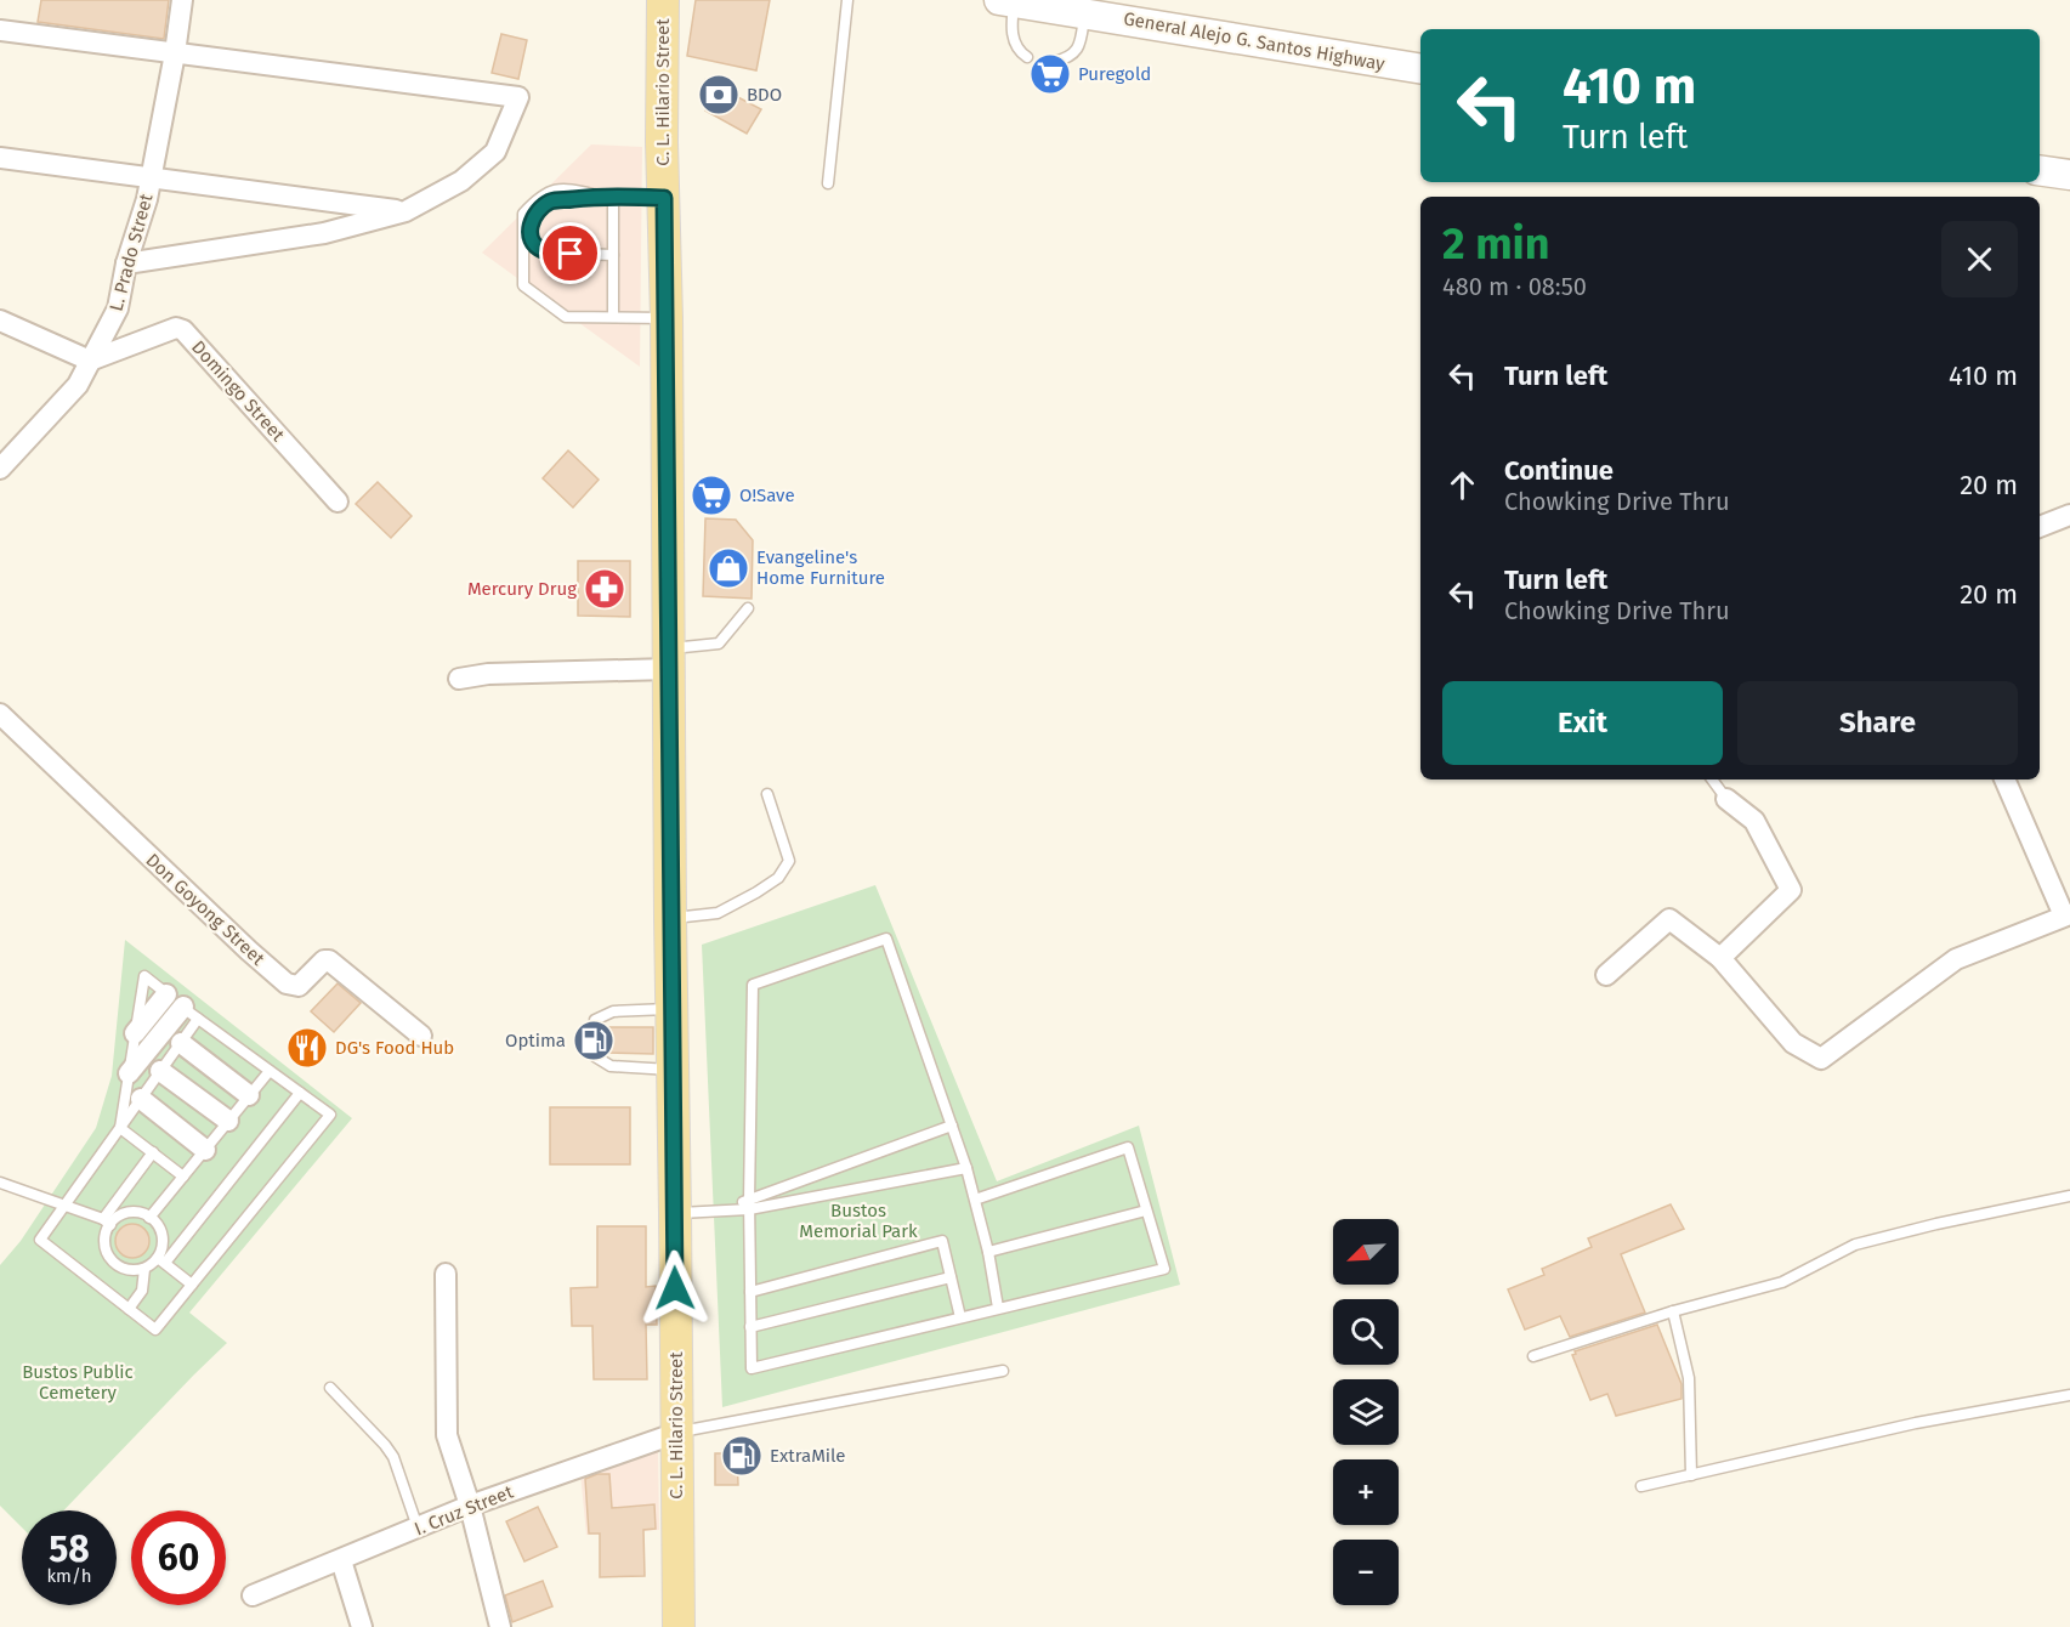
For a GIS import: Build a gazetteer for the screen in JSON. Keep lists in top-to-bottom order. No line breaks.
{"streets":{"main road":["General Alejo G. Santos Highway","C. L. Hilario Street"],"street":["L. Prado Street","Domingo Street","Don Goyong Street","I. Cruz Street"]},"crossings":[["C. L. Hilario Street","I. Cruz Street"],["L. Prado Street","Domingo Street"]],"parks":["Bustos Memorial Park","Bustos Public Cemetery"],"places":{"supermarket":["Puregold","O!Save"],"bank":["BDO"],"shop":["Evangeline's Home Furniture"],"pharmacy":["Mercury Drug"],"fuel station":["Optima","ExtraMile"],"restaurant":["DG's Food Hub"]},"north":"bottom left","page":{"turn":["410 m","Turn left"],"heading":["2 min","480 m · 08:50"],"list":[{"name":"Turn left","value":"410 m"},{"name":"Continue","note":"Chowking Drive Thru","value":"20 m"},{"name":"Turn left","note":"Chowking Drive Thru","value":"20 m"}],"buttons":["Exit","Share"],"map_buttons":["+","−"],"speed":"58 km/h","limit":"60"}}
